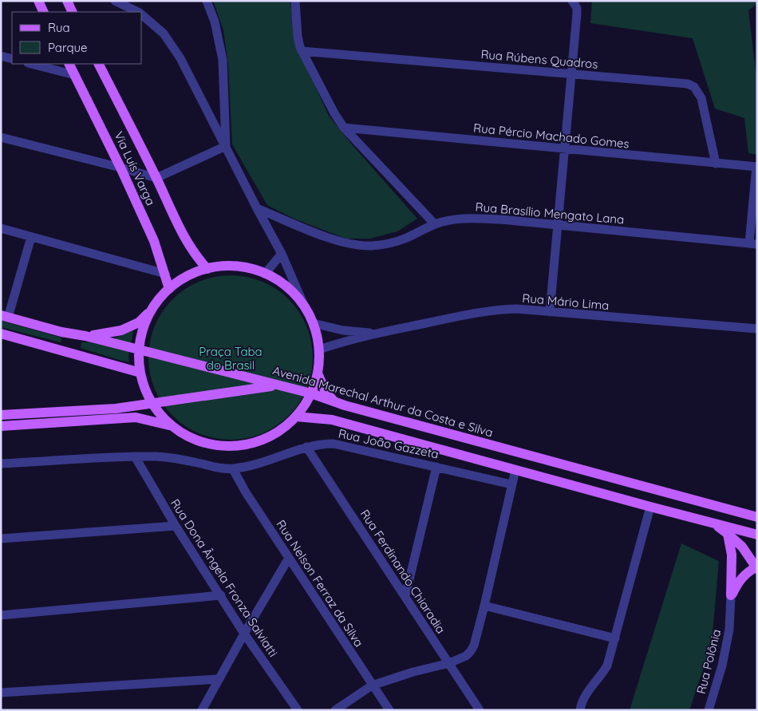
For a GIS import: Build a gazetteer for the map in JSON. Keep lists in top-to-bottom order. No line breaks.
{"streets":{"main road":["Via Luís Varga","Avenida Marechal Arthur da Costa e Silva"],"street":["Rua Rúbens Quadros","Rua Pércio Machado Gomes","Rua Brasílio Mengato Lana","Rua Mário Lima","Rua João Gazzeta","Rua Ferdinando Chiaradia","Rua Dona Ângela Fronza Salviatti","Rua Nelson Ferraz da Silva","Rua Polônia"]},"crossings":[["Rua Rúbens Quadros","Rua Pércio Machado Gomes"],["Rua João Gazzeta","Rua Ferdinando Chiaradia"],["Rua João Gazzeta","Rua Dona Ângela Fronza Salviatti"],["Rua João Gazzeta","Rua Nelson Ferraz da Silva"]],"parks":["Praça Taba do Brasil"],"legend":["Rua","Parque"]}
